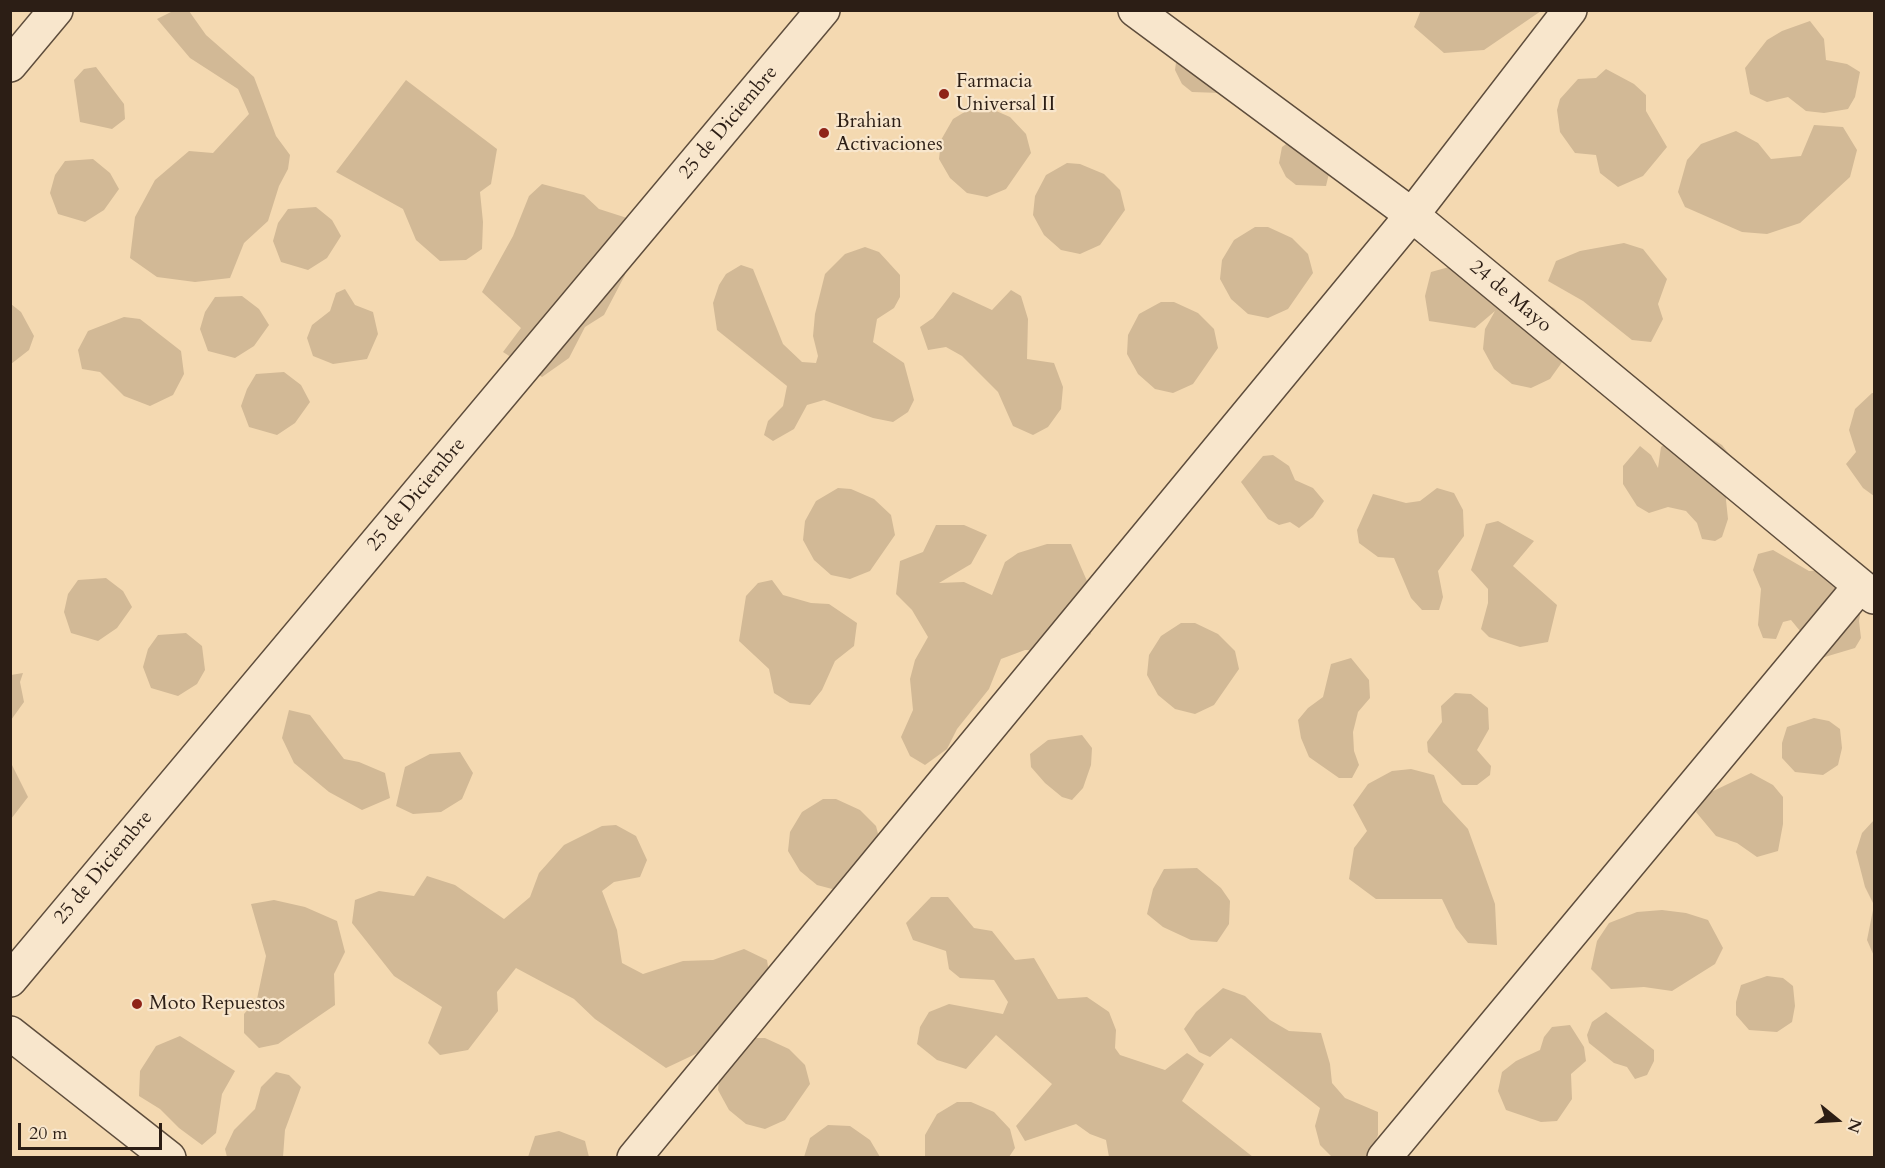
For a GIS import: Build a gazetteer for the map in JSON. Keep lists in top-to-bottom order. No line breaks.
{"streets":{"street":["25 de Diciembre","24 de Mayo"]},"places":["Farmacia Universal II","Brahian Activaciones","Moto Repuestos"],"scale_bar":"20 m","north":"right"}
